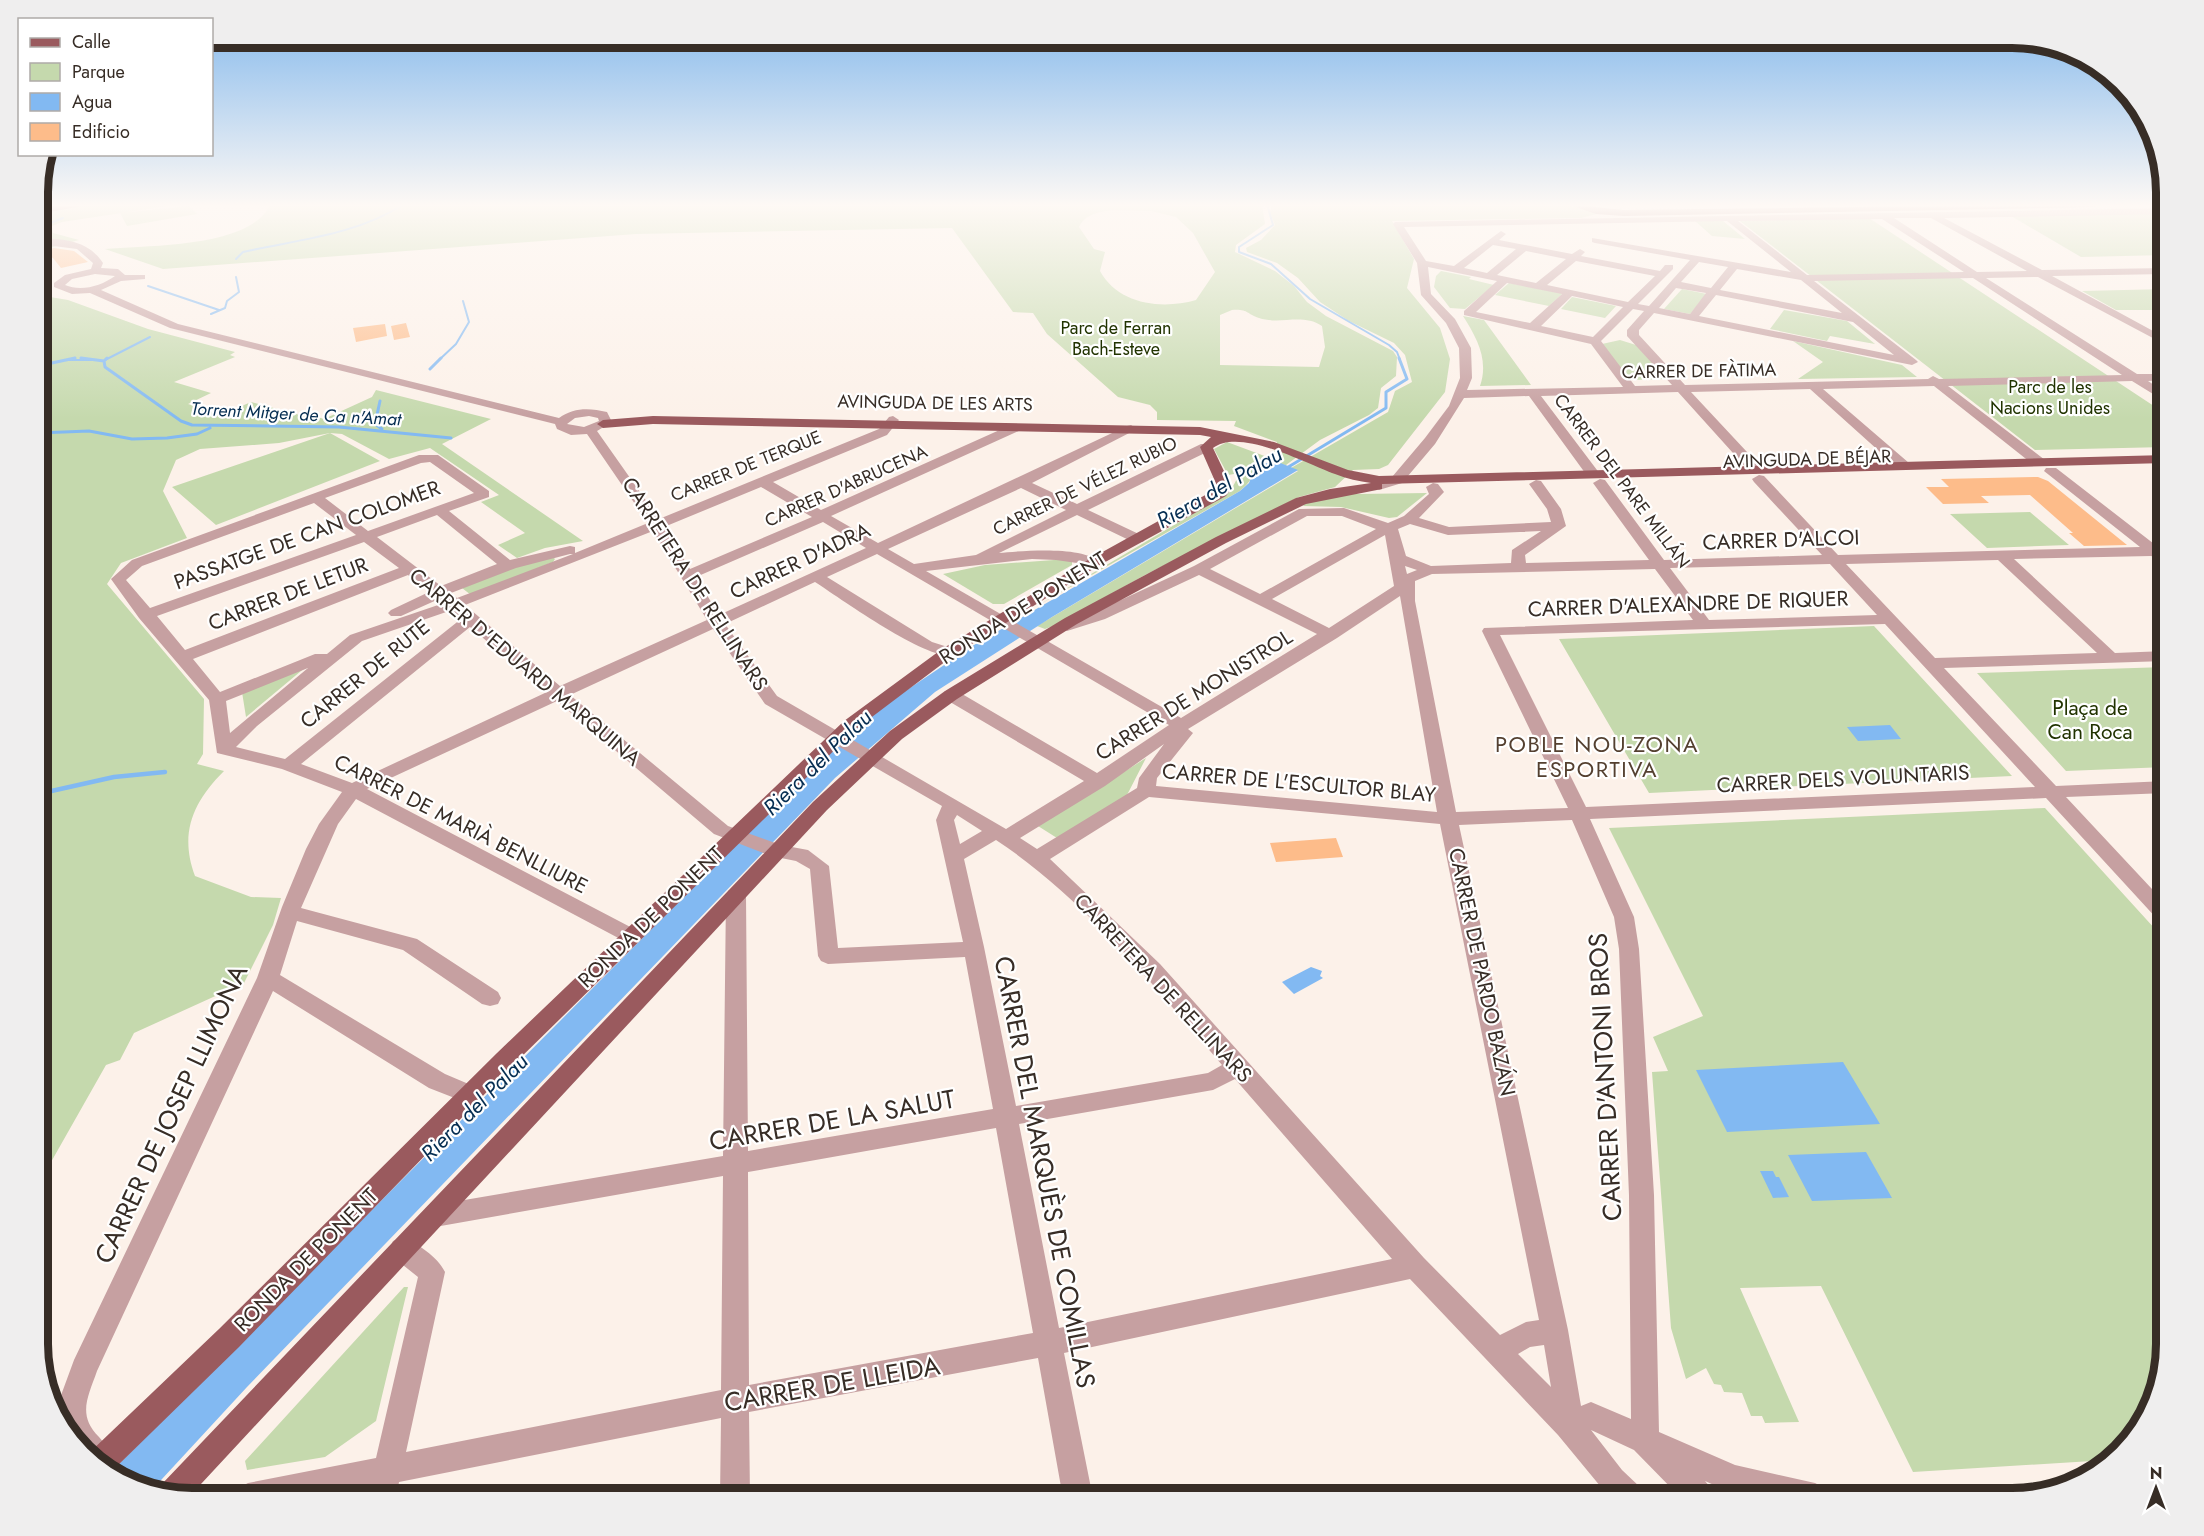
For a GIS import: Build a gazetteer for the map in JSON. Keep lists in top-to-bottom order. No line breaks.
{"streets":{"main road":["AVINGUDA DE LES ARTS","AVINGUDA DE BÉJAR","RONDA DE PONENT"],"street":["CARRER DE FÀTIMA","CARRER DE TERQUE","CARRER DEL PARE MILLÁN","CARRER D'ABRUCENA","CARRER DE VÉLEZ RUBIO","PASSATGE DE CAN COLOMER","CARRER D'ALCOI","CARRER D'ADRA","CARRETERA DE RELLINARS","CARRER DE LETUR","CARRER D'ALEXANDRE DE RIQUER","CARRER D'EDUARD MARQUINA","CARRER DE RUTE","CARRER DE MONISTROL","CARRER DELS VOLUNTARIS","CARRER DE L'ESCULTOR BLAY","CARRER DE MARIÀ BENLLIURE","CARRER DE PARDO BAZÁN","CARRER D'ANTONI BROS","CARRER DE JOSEP LLIMONA","CARRER DE LA SALUT","CARRER DEL MARQUÈS DE COMILLAS","CARRER DE LLEIDA"]},"crossings":[["CARRER DE FÀTIMA","CARRER DEL PARE MILLÁN"],["AVINGUDA DE LES ARTS","CARRER DE TERQUE"],["AVINGUDA DE LES ARTS","CARRER D'ABRUCENA"],["AVINGUDA DE LES ARTS","CARRER DE VÉLEZ RUBIO"],["AVINGUDA DE LES ARTS","CARRER D'ADRA"],["AVINGUDA DE LES ARTS","RONDA DE PONENT"],["AVINGUDA DE BÉJAR","CARRER DEL PARE MILLÁN"],["AVINGUDA DE BÉJAR","RONDA DE PONENT"],["CARRER DE TERQUE","CARRETERA DE RELLINARS"],["CARRER DE TERQUE","CARRER D'EDUARD MARQUINA"],["CARRER DE TERQUE","CARRER DE MARIÀ BENLLIURE"],["CARRER DEL PARE MILLÁN","CARRER D'ALCOI"],["CARRER DEL PARE MILLÁN","CARRER D'ALEXANDRE DE RIQUER"],["CARRER D'ABRUCENA","CARRETERA DE RELLINARS"],["CARRER DE VÉLEZ RUBIO","RONDA DE PONENT"],["PASSATGE DE CAN COLOMER","CARRER D'EDUARD MARQUINA"],["CARRER D'ALCOI","CARRER DE PARDO BAZÁN"],["CARRER D'ADRA","CARRETERA DE RELLINARS"],["CARRER D'ADRA","CARRER D'EDUARD MARQUINA"],["CARRER D'ADRA","CARRER DE MARIÀ BENLLIURE"],["CARRER D'ADRA","CARRER DE JOSEP LLIMONA"],["CARRETERA DE RELLINARS","CARRER DE MONISTROL"],["CARRETERA DE RELLINARS","CARRER DE PARDO BAZÁN"],["CARRETERA DE RELLINARS","CARRER DE LA SALUT"],["CARRETERA DE RELLINARS","CARRER DEL MARQUÈS DE COMILLAS"],["CARRETERA DE RELLINARS","CARRER DE LLEIDA"],["CARRER DE LETUR","CARRER D'EDUARD MARQUINA"],["CARRER D'ALEXANDRE DE RIQUER","CARRER D'ANTONI BROS"],["RONDA DE PONENT","CARRER D'EDUARD MARQUINA"],["RONDA DE PONENT","CARRER DE MARIÀ BENLLIURE"],["RONDA DE PONENT","CARRER DE PARDO BAZÁN"],["RONDA DE PONENT","CARRER DE LA SALUT"],["CARRER D'EDUARD MARQUINA","CARRER DE RUTE"],["CARRER D'EDUARD MARQUINA","CARRER DEL MARQUÈS DE COMILLAS"],["CARRER DE RUTE","CARRER DE MARIÀ BENLLIURE"],["CARRER DE MONISTROL","CARRER DE L'ESCULTOR BLAY"],["CARRER DE MONISTROL","CARRER DE PARDO BAZÁN"],["CARRER DELS VOLUNTARIS","CARRER DE L'ESCULTOR BLAY"],["CARRER DELS VOLUNTARIS","CARRER DE PARDO BAZÁN"],["CARRER DELS VOLUNTARIS","CARRER D'ANTONI BROS"],["CARRER DE L'ESCULTOR BLAY","CARRER DE PARDO BAZÁN"],["CARRER DE MARIÀ BENLLIURE","CARRER DE JOSEP LLIMONA"],["CARRER DE LA SALUT","CARRER DEL MARQUÈS DE COMILLAS"],["CARRER DEL MARQUÈS DE COMILLAS","CARRER DE LLEIDA"]],"districts":["POBLE NOU-ZONA ESPORTIVA"],"water":["Torrent Mitger de Ca n'Amat","Riera del Palau"],"parks":["Parc de Ferran Bach-Esteve","Parc de les Nacions Unides","Plaça de Can Roca"],"legend":["Calle","Parque","Agua","Edificio"],"north":"top"}
